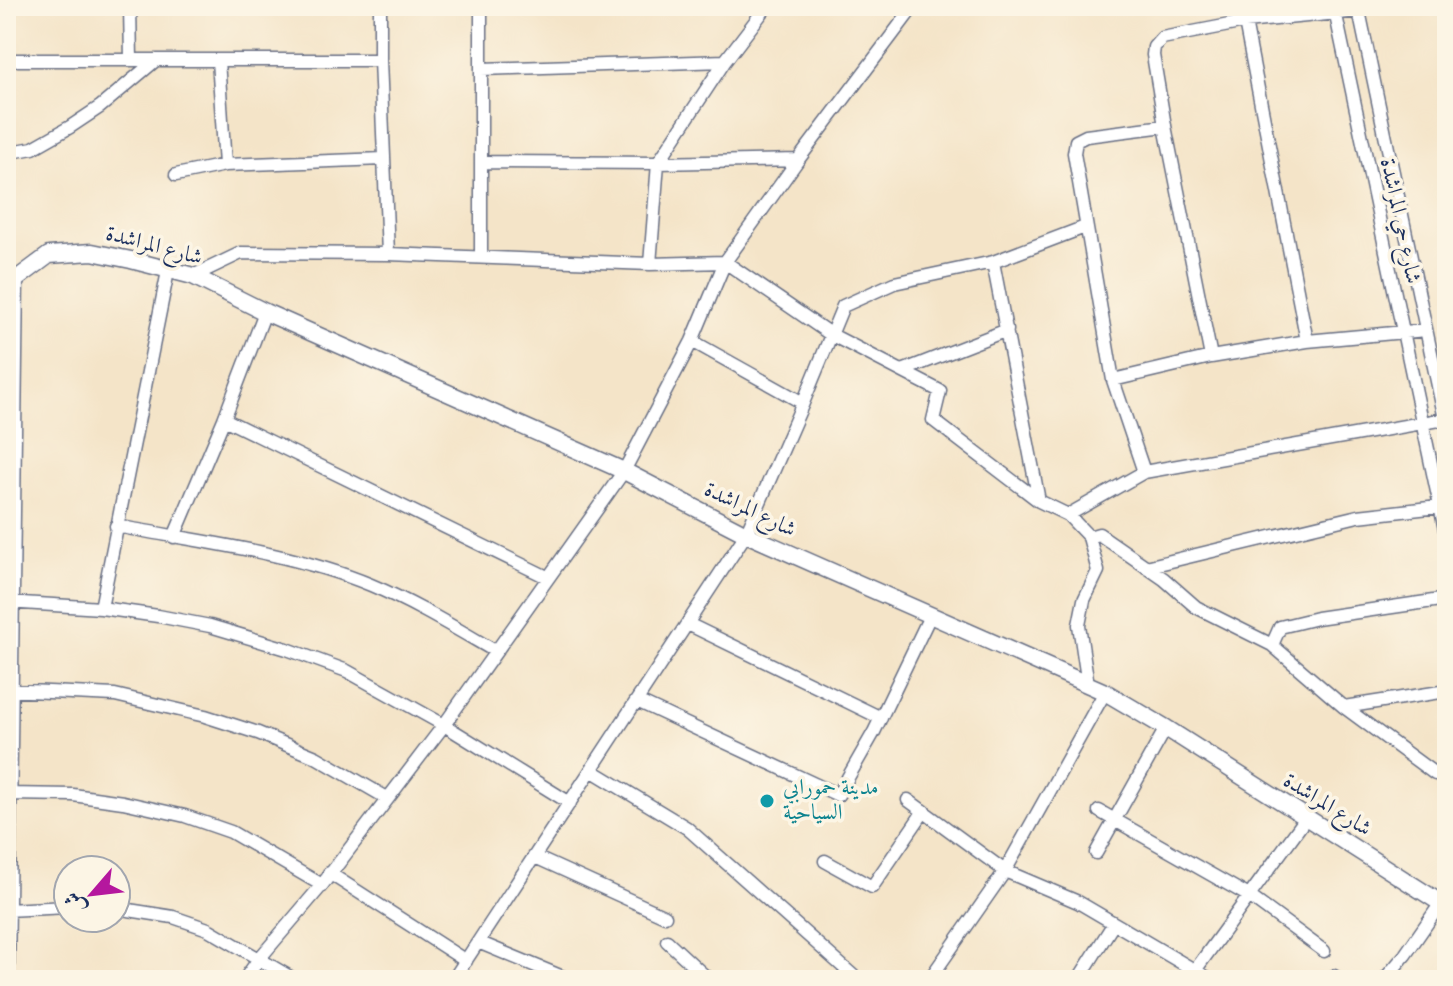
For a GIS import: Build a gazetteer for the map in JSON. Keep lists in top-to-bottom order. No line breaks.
{"streets":{"street":["شارع حي المراشدة","شارع المراشدة"]},"places":["مدينة حمورابي السياحية"],"north":"bottom left"}
